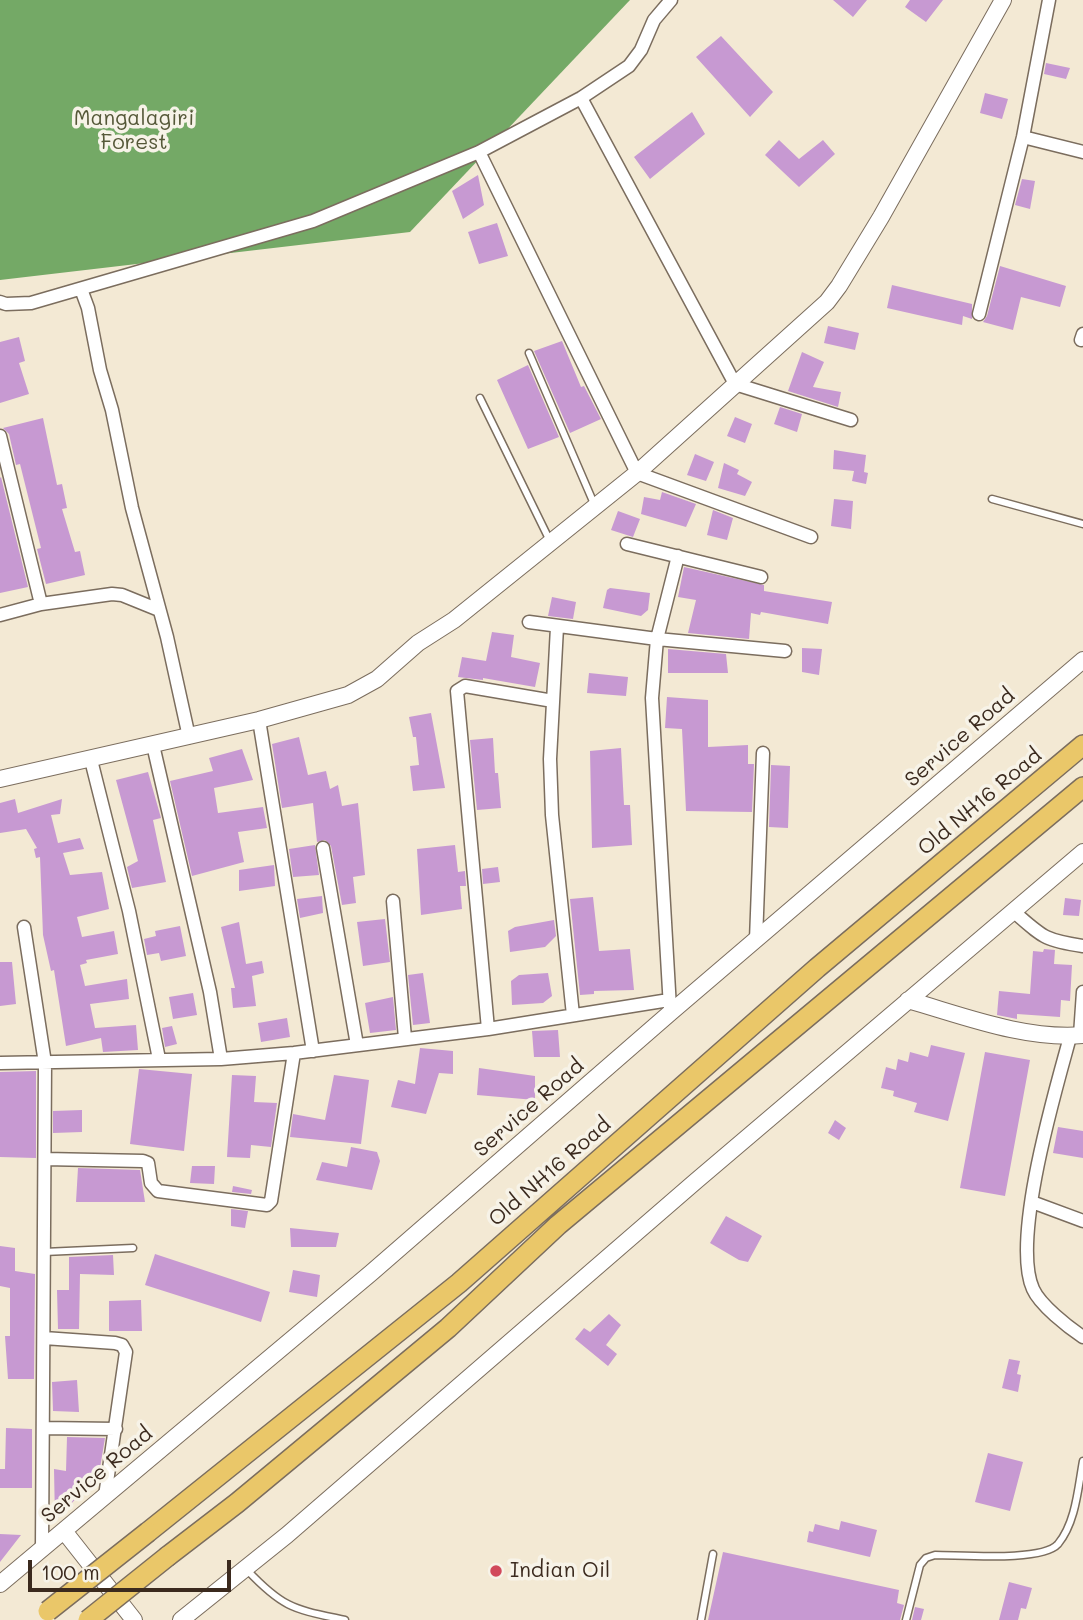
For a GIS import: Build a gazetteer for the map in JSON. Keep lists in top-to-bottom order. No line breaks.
{"streets":{"main road":["Old NH16 Road"],"street":["Service Road"]},"parks":["Mangalagiri Forest"],"places":["Indian Oil"],"scale_bar":"100 m"}
